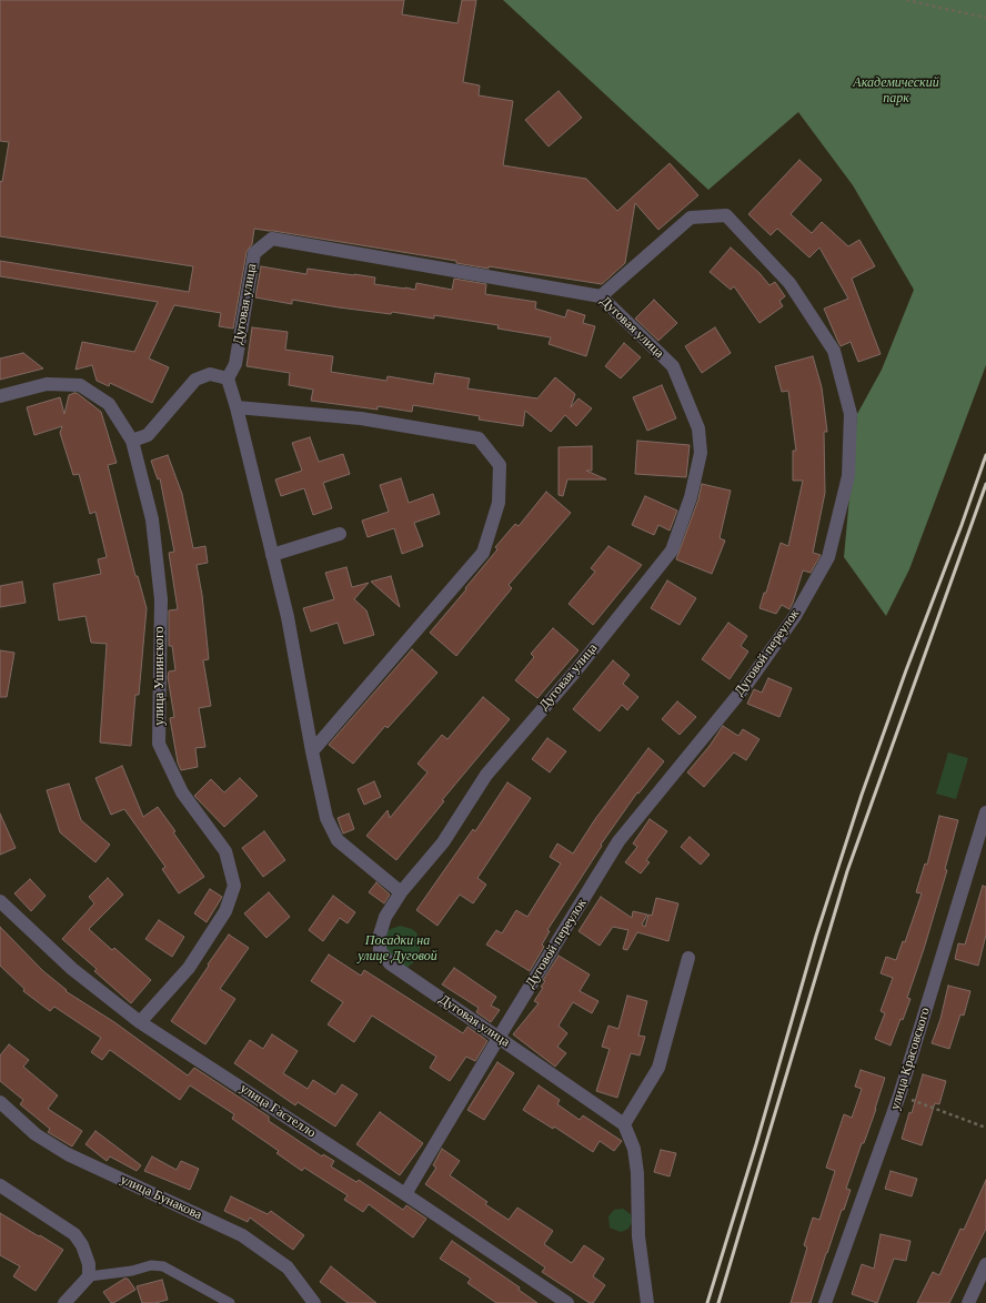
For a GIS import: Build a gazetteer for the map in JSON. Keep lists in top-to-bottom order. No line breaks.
{"streets":{"street":["Дуговая улица","Дуговой переулок","улица Ушинского","улица Красовского","улица Гастелло","улица Бунакова"]},"crossings":[["Дуговая улица","Дуговой переулок"],["Дуговой переулок","улица Гастелло"],["улица Ушинского","улица Гастелло"]],"parks":["Академический парк","Посадки на улице Дуговой"]}
